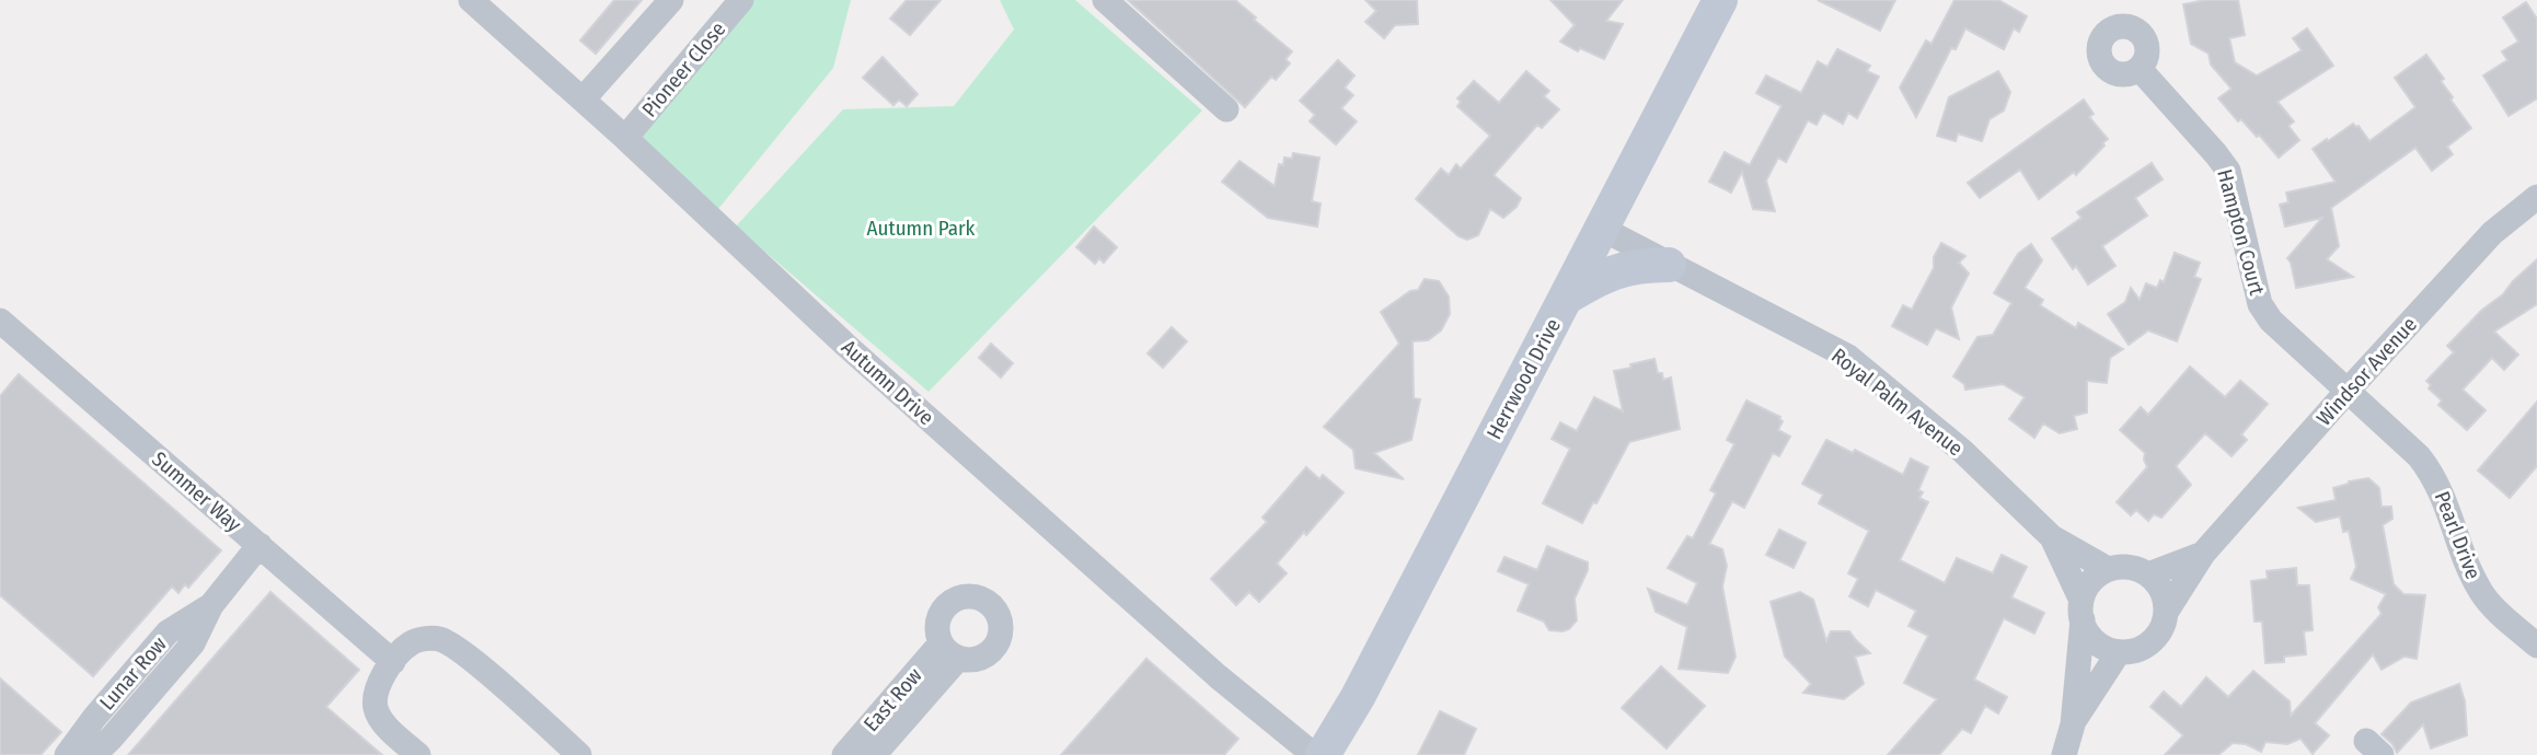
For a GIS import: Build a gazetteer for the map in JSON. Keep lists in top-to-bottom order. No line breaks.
{"streets":{"street":["Pioneer Close","Hampton Court","Windsor Avenue","Herrwood Drive","Autumn Drive","Royal Palm Avenue","Summer Way","Pearl Drive","Lunar Row","East Row"]},"crossings":[["Pioneer Close","Autumn Drive"],["Hampton Court","Windsor Avenue"],["Hampton Court","Pearl Drive"],["Windsor Avenue","Royal Palm Avenue"],["Windsor Avenue","Pearl Drive"],["Herrwood Drive","Royal Palm Avenue"],["Summer Way","Lunar Row"]],"parks":["Autumn Park"]}
